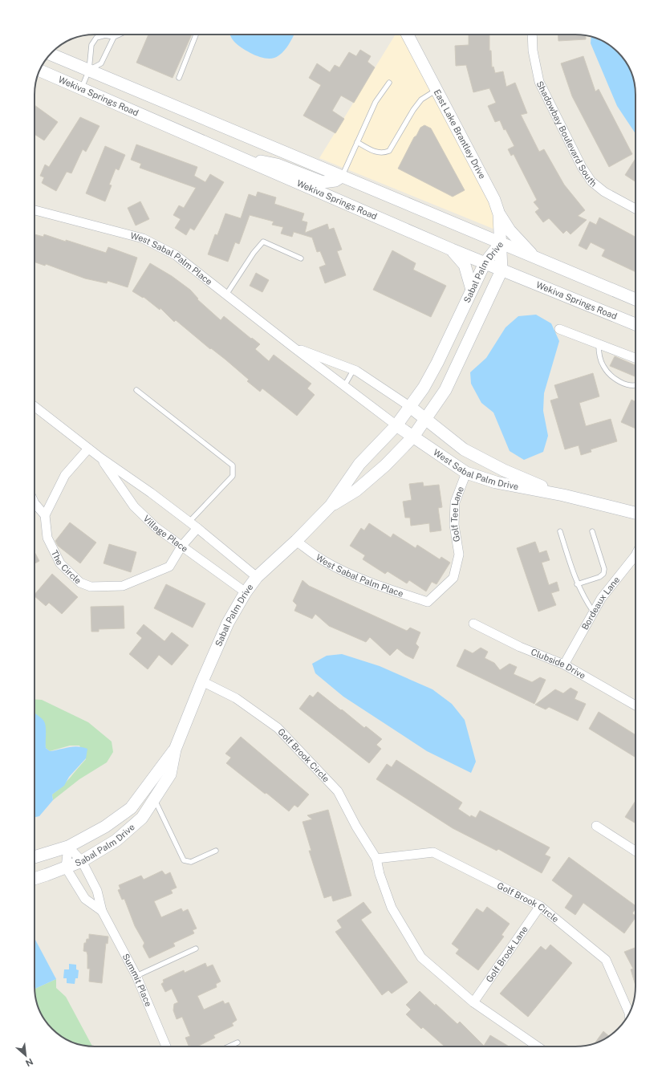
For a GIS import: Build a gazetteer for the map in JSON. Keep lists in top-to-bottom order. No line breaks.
{"streets":{"street":["Wekiva Springs Road","Shadowbay Boulevard South","East Lake Brantley Drive","West Sabal Palm Place","Sabal Palm Drive","West Sabal Palm Drive","Golf Tee Lane","Village Place","The Circle","Bordeaux Lane","Clubside Drive","Golf Brook Circle","Golf Brook Lane","Summit Place"]},"crossings":[["Wekiva Springs Road","Sabal Palm Drive"],["East Lake Brantley Drive","Sabal Palm Drive"],["West Sabal Palm Place","Sabal Palm Drive"],["West Sabal Palm Place","West Sabal Palm Drive"],["West Sabal Palm Place","Golf Tee Lane"],["Sabal Palm Drive","West Sabal Palm Drive"],["Sabal Palm Drive","Village Place"],["Sabal Palm Drive","Golf Brook Circle"],["Sabal Palm Drive","Summit Place"],["West Sabal Palm Drive","Golf Tee Lane"],["Village Place","The Circle"],["Bordeaux Lane","Clubside Drive"],["Golf Brook Circle","Golf Brook Lane"]],"north":"bottom right"}
